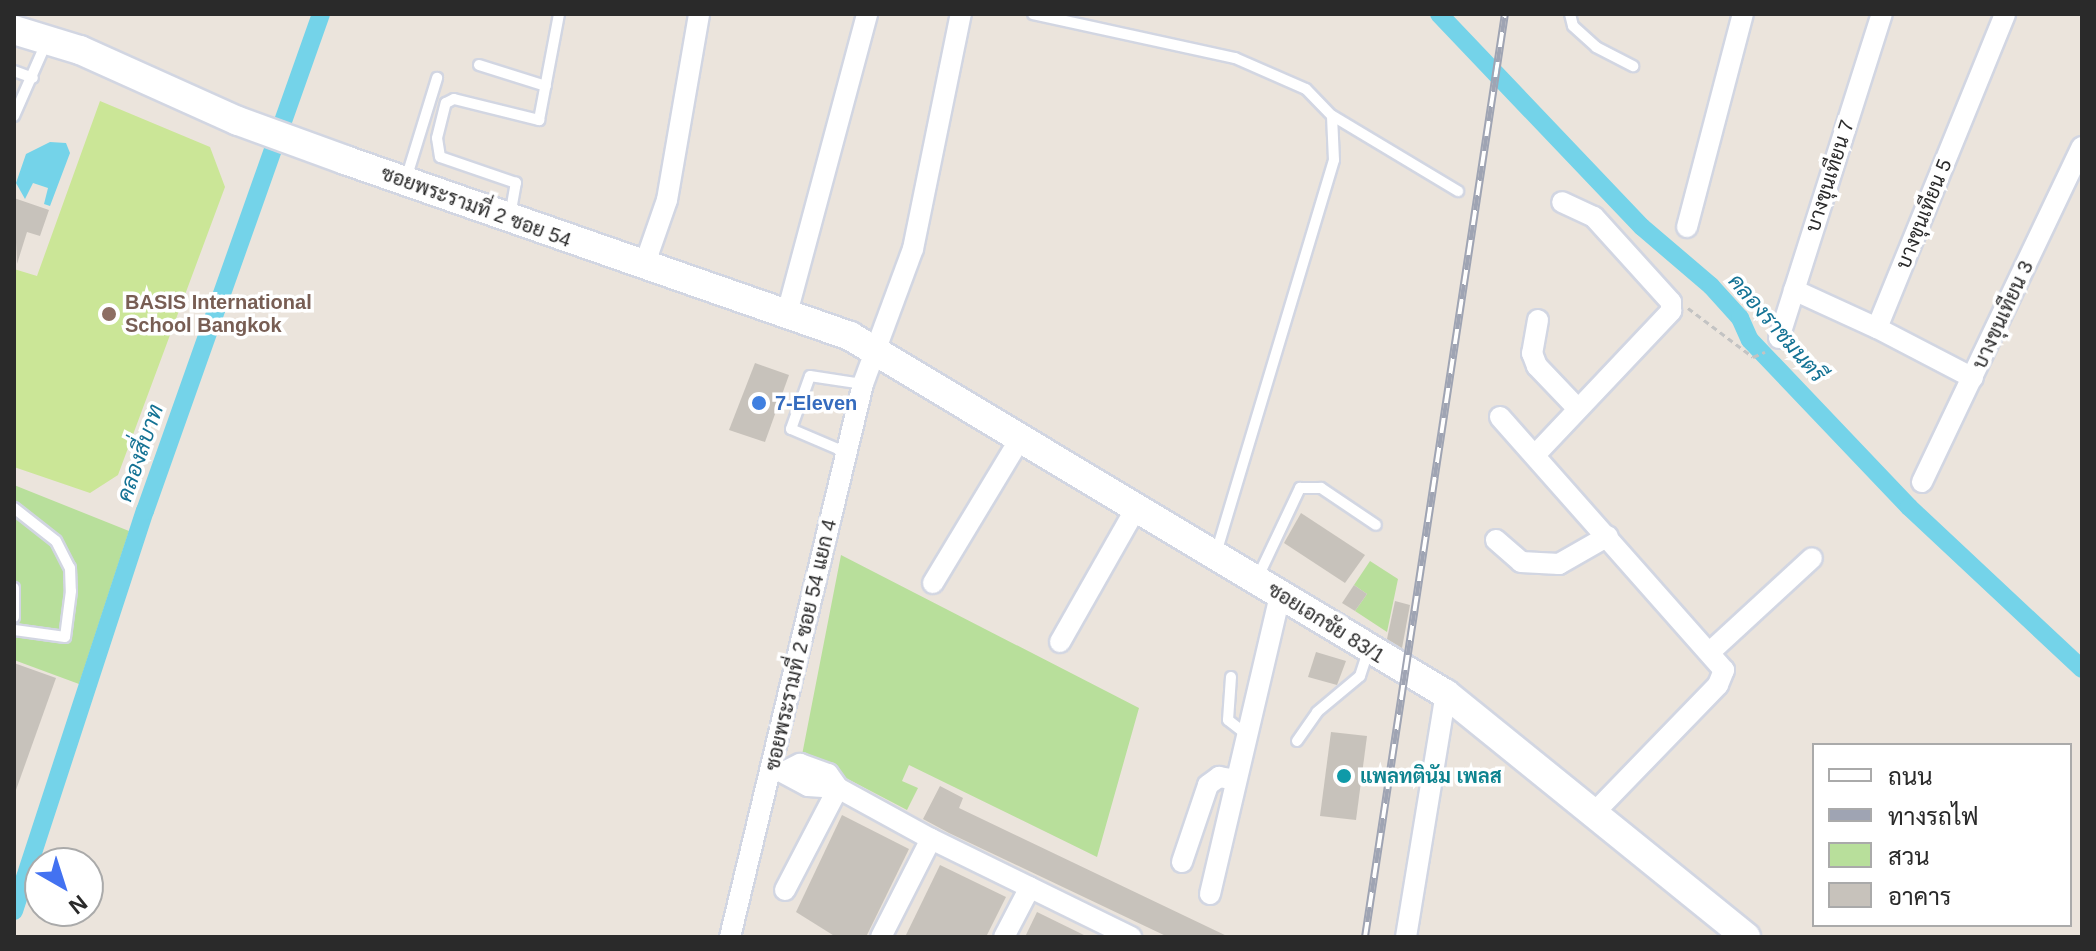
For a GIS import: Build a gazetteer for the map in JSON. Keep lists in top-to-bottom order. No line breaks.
{"streets":{"street":["บางขุนเทียน 7","ซอยพระรามที่ 2 ซอย 54","บางขุนเทียน 5","บางขุนเทียน 3","ซอยเอกชัย 83/1","ซอยพระรามที่ 2 ซอย 54 แยก 4"]},"crossings":[["ซอยพระรามที่ 2 ซอย 54","ซอยเอกชัย 83/1"],["ซอยพระรามที่ 2 ซอย 54","ซอยพระรามที่ 2 ซอย 54 แยก 4"],["ซอยเอกชัย 83/1","ซอยพระรามที่ 2 ซอย 54 แยก 4"]],"water":["คลองราชมนตรี","คลองสี่บาท"],"places":["BASIS International School Bangkok","7-Eleven","แพลทตินัม เพลส"],"legend":["ถนน","ทางรถไฟ","สวน","อาคาร"],"north":"bottom right"}
